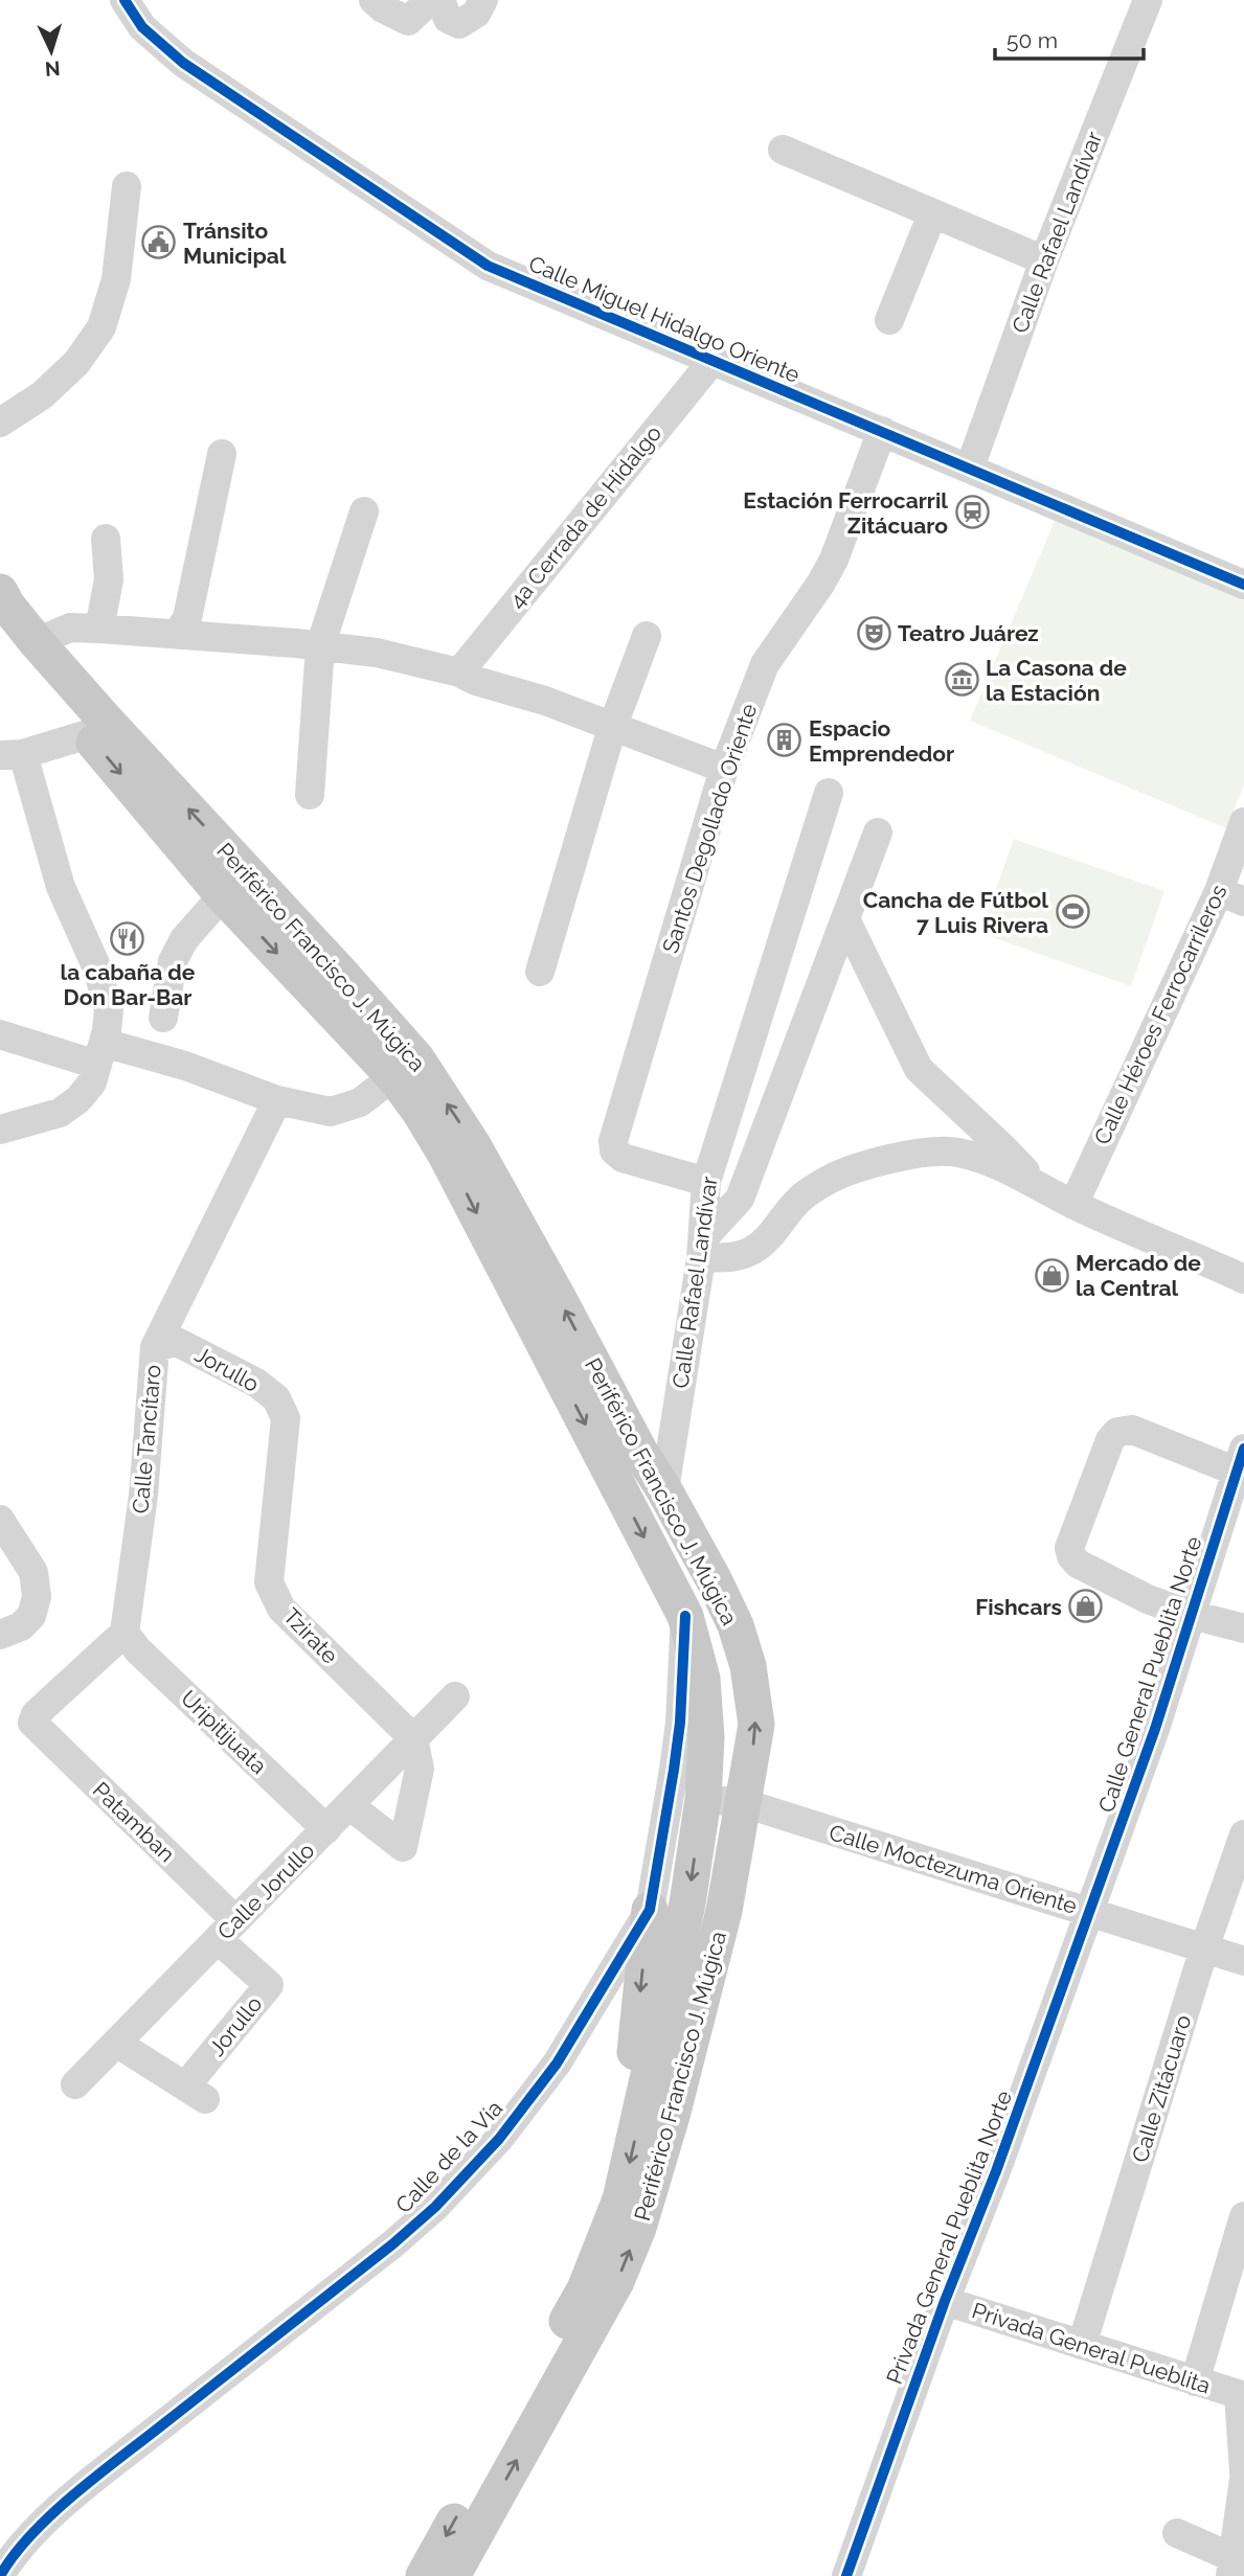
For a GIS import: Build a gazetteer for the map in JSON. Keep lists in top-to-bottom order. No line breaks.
{"streets":{"main road":["Periférico Francisco J. Múgica"],"street":["Calle Rafael Landívar","Calle Miguel Hidalgo Oriente","4a Cerrada de Hidalgo","Santos Degollado Oriente","Calle Héroes Ferrocarrileros","Jorullo","Calle Tancítaro","Tzirate","Calle General Pueblita Norte","Uripitijuata","Patamban","Calle Moctezuma Oriente","Calle Jorullo","Calle Zitácuaro","Calle de la Vía","Privada General Pueblita Norte","Privada General Pueblita"]},"crossings":[["Calle Rafael Landívar","Calle Miguel Hidalgo Oriente"],["Calle Rafael Landívar","Santos Degollado Oriente"],["Calle Rafael Landívar","Periférico Francisco J. Múgica"],["Calle Miguel Hidalgo Oriente","4a Cerrada de Hidalgo"],["Calle Miguel Hidalgo Oriente","Santos Degollado Oriente"],["Periférico Francisco J. Múgica","Calle Moctezuma Oriente"],["Periférico Francisco J. Múgica","Calle de la Vía"],["Jorullo","Calle Tancítaro"],["Jorullo","Tzirate"],["Jorullo","Patamban"],["Jorullo","Calle Jorullo"],["Calle Tancítaro","Uripitijuata"],["Calle Tancítaro","Patamban"],["Tzirate","Calle Jorullo"],["Calle General Pueblita Norte","Calle Moctezuma Oriente"],["Calle General Pueblita Norte","Privada General Pueblita Norte"],["Uripitijuata","Patamban"],["Uripitijuata","Calle Jorullo"],["Patamban","Calle Jorullo"],["Calle Moctezuma Oriente","Calle Zitácuaro"],["Calle Moctezuma Oriente","Privada General Pueblita Norte"],["Calle Zitácuaro","Privada General Pueblita"],["Privada General Pueblita Norte","Privada General Pueblita"]],"places":{"public building":["Tránsito Municipal"],"station":["Estación Ferrocarril Zitácuaro"],"theatre":["Teatro Juárez"],"museum":["La Casona de la Estación"],"building":["Espacio Emprendedor"],"sports":["Cancha de Fútbol 7 Luis Rivera"],"restaurant":["la cabaña de Don Bar-Bar"],"shop":["Mercado de la Central","Fishcars"]},"scale_bar":"50 m","north":"bottom"}
